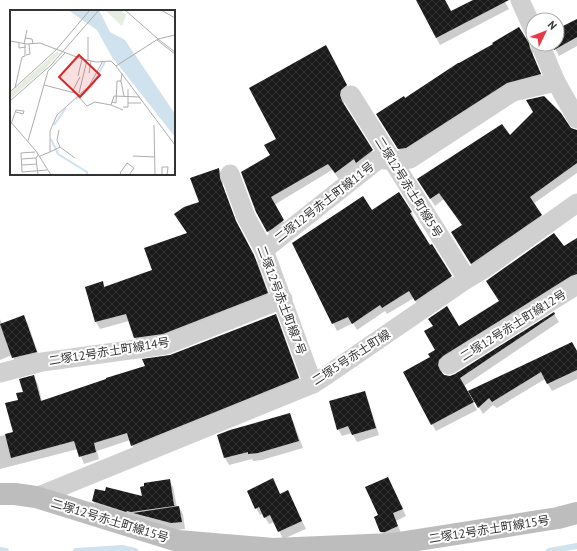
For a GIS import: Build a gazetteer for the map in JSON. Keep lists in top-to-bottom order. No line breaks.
{"streets":{"street":["二塚12号赤土町線5号","二塚12号赤土町線11号","二塚12号赤土町線7号","二塚12号赤土町線12号","二塚12号赤土町線14号","二塚5号赤土町線","二塚12号赤土町線15号"]},"crossings":[["二塚12号赤土町線5号","二塚12号赤土町線11号"],["二塚12号赤土町線5号","二塚5号赤土町線"],["二塚12号赤土町線11号","二塚12号赤土町線7号"],["二塚12号赤土町線7号","二塚12号赤土町線14号"],["二塚12号赤土町線7号","二塚5号赤土町線"],["二塚5号赤土町線","二塚12号赤土町線15号"]],"north":"top right"}
